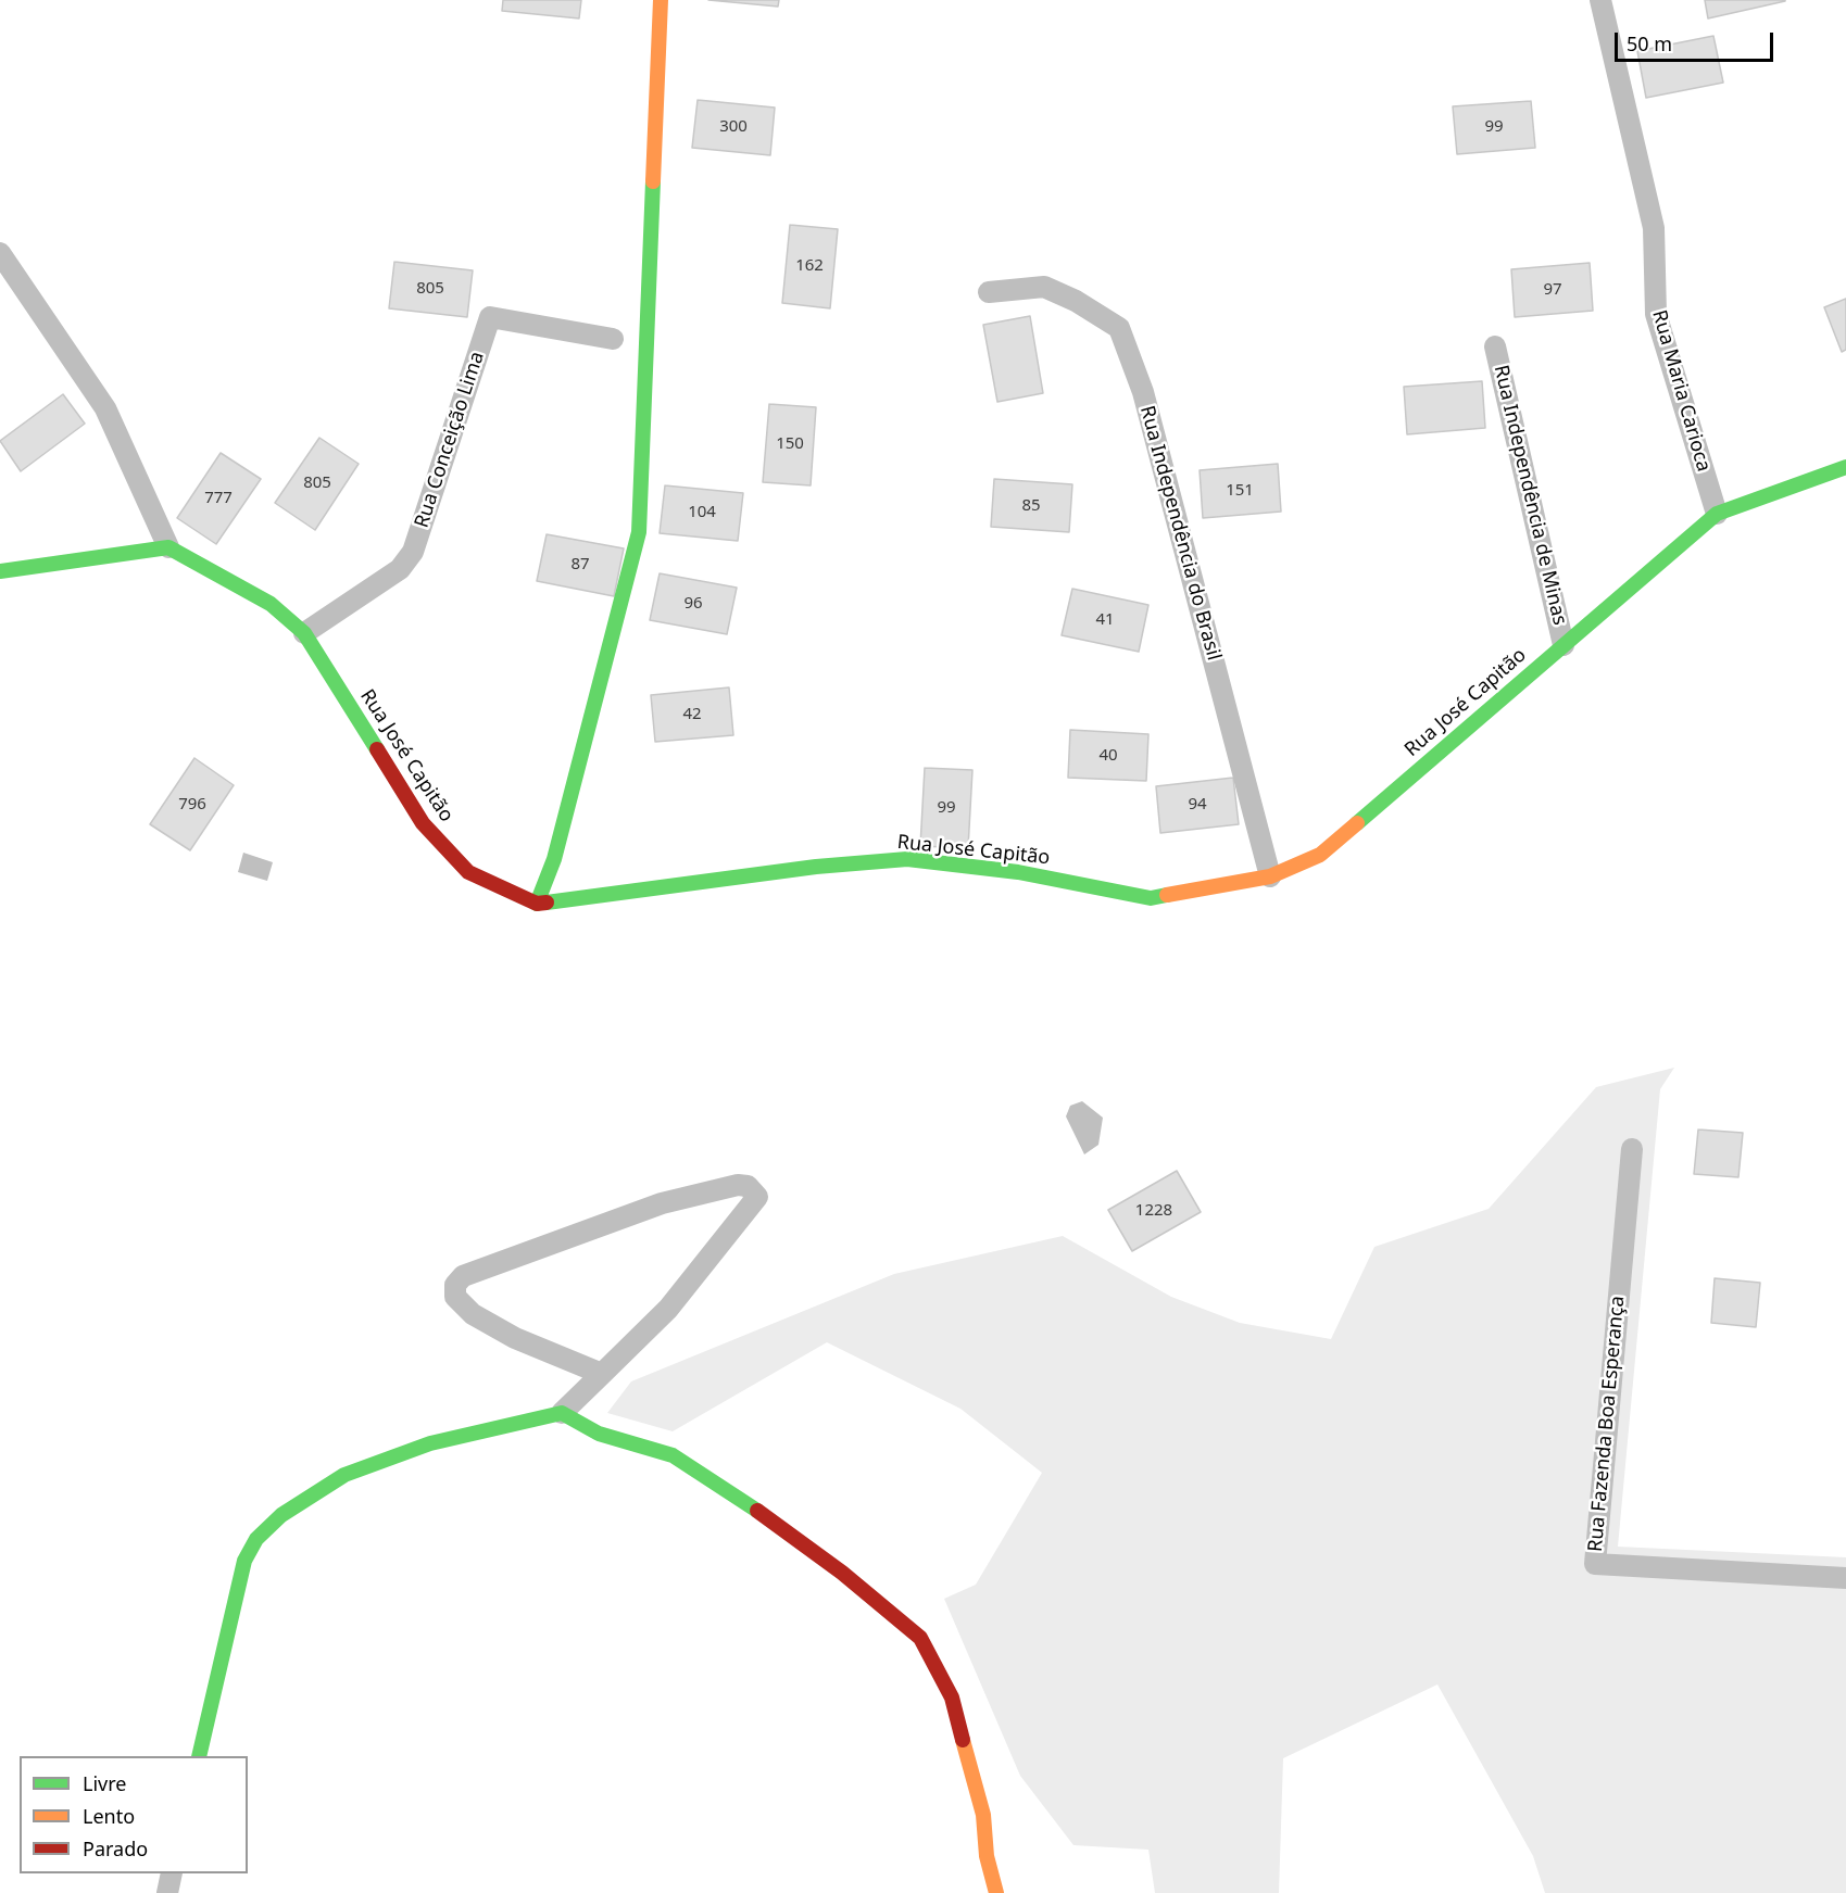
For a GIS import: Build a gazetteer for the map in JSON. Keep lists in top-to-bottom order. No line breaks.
{"streets":{"street":["Rua Maria Carioca","Rua Conceição Lima","Rua Independência de Minas","Rua Independência do Brasil","Rua José Capitão","Rua Fazenda Boa Esperança"]},"crossings":[["Rua Maria Carioca","Rua José Capitão"],["Rua Conceição Lima","Rua José Capitão"],["Rua Independência de Minas","Rua José Capitão"],["Rua Independência do Brasil","Rua José Capitão"]],"house_numbers":["300","99","162","805","97","150","805","151","777","85","104","87","96","41","42","40","796","94","99","1228"],"legend":["Livre","Lento","Parado"],"scale_bar":"50 m"}
